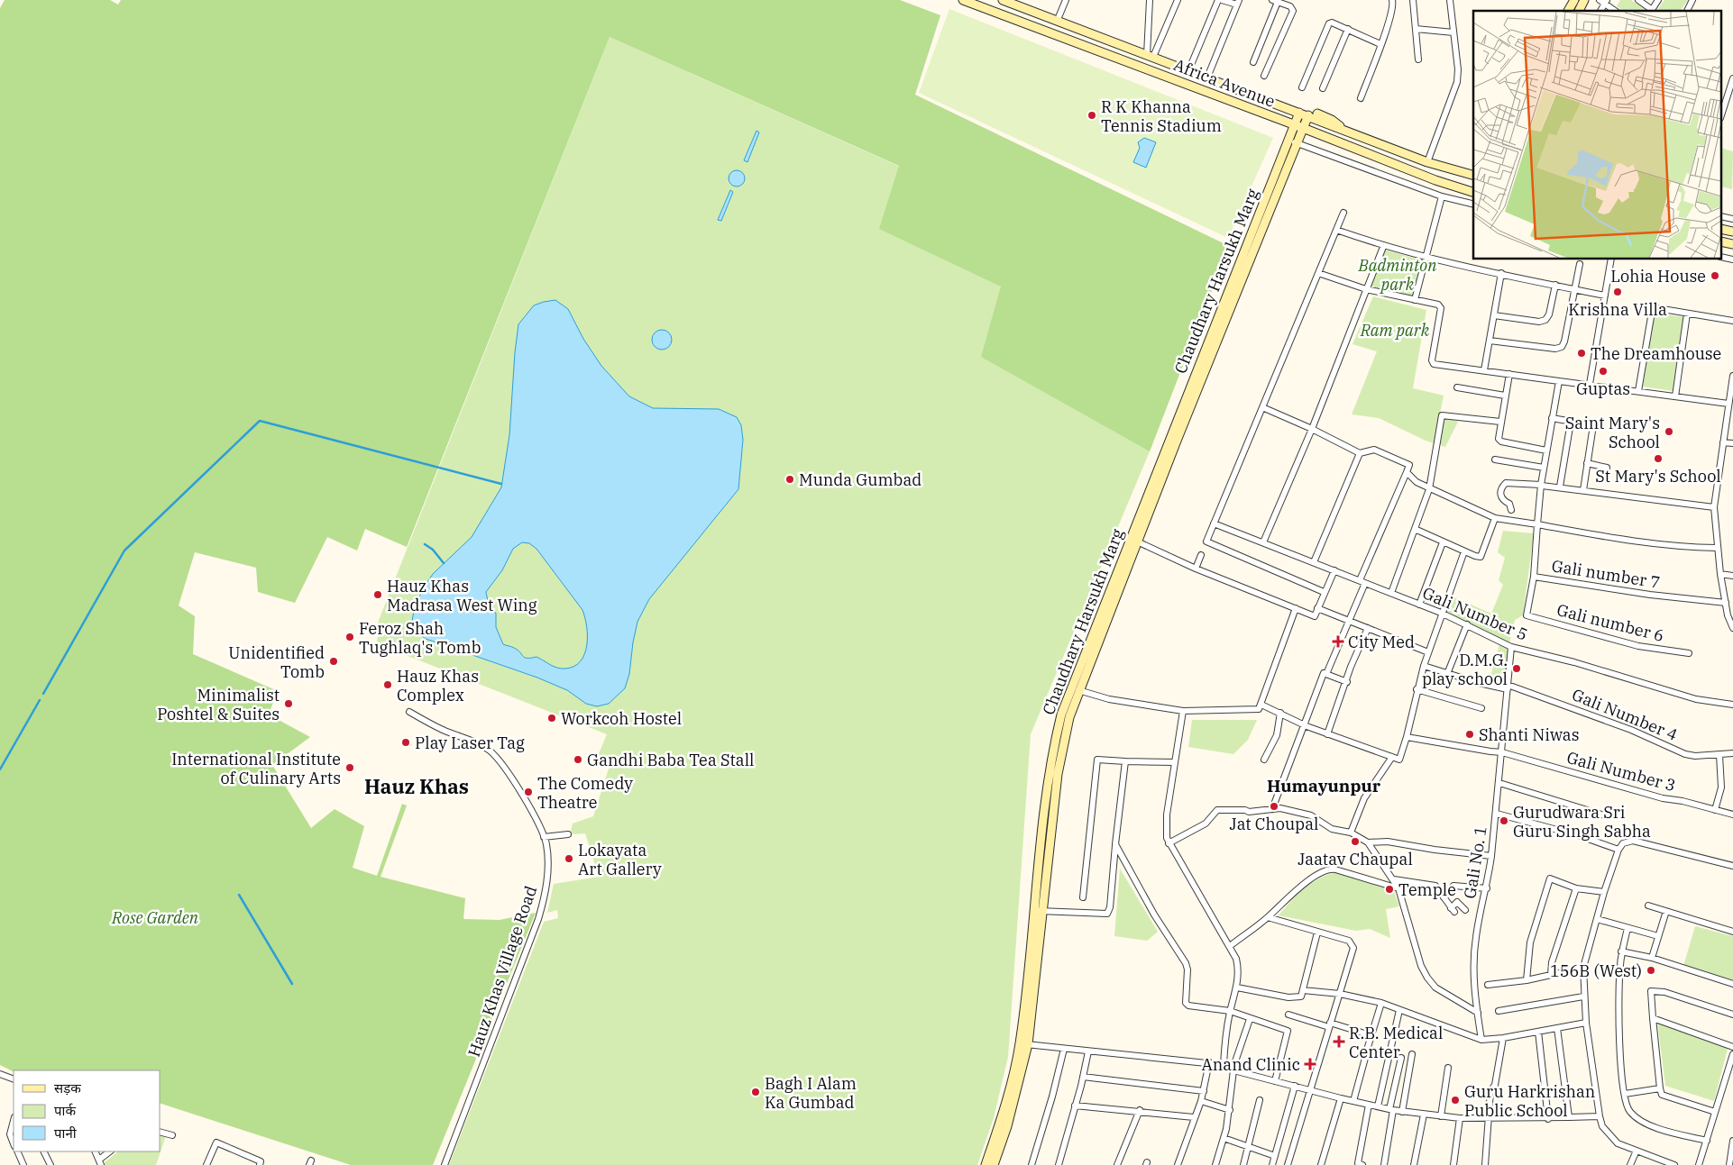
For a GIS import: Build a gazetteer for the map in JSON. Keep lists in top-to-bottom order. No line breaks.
{"streets":{"street":["Africa Avenue","Chaudhary Harsukh Marg","Gali number 7","Gali Number 5","Gali number 6","Gali Number 4","Gali Number 3","Gali No. 1","Hauz Khas Village Road"]},"crossings":[["Africa Avenue","Chaudhary Harsukh Marg"],["Gali number 7","Gali number 6"],["Gali Number 5","Gali No. 1"],["Gali Number 4","Gali No. 1"],["Gali Number 3","Gali No. 1"]],"districts":["Hauz Khas","Humayunpur"],"parks":["Badminton park","Ram park","Rose Garden"],"places":{"other":["R K Khanna Tennis Stadium","Lohia House","Krishna Villa","The Dreamhouse","Guptas","Saint Mary's School","St Mary's School","Munda Gumbad","Hauz Khas Madrasa West Wing","Feroz Shah Tughlaq's Tomb","Unidentified Tomb","D.M.G. play school","Hauz Khas Complex","Minimalist Poshtel & Suites","Workcoh Hostel","Shanti Niwas","Play Laser Tag","Gandhi Baba Tea Stall","International Institute of Culinary Arts","The Comedy Theatre","Jat Choupal","Gurudwara Sri Guru Singh Sabha","Jaatav Chaupal","Lokayata Art Gallery","Temple","156B (West)","Bagh I Alam Ka Gumbad","Guru Harkrishan Public School"],"health":["City Med","R.B. Medical Center","Anand Clinic"]},"legend":["सड़क","पार्क","पानी"]}
